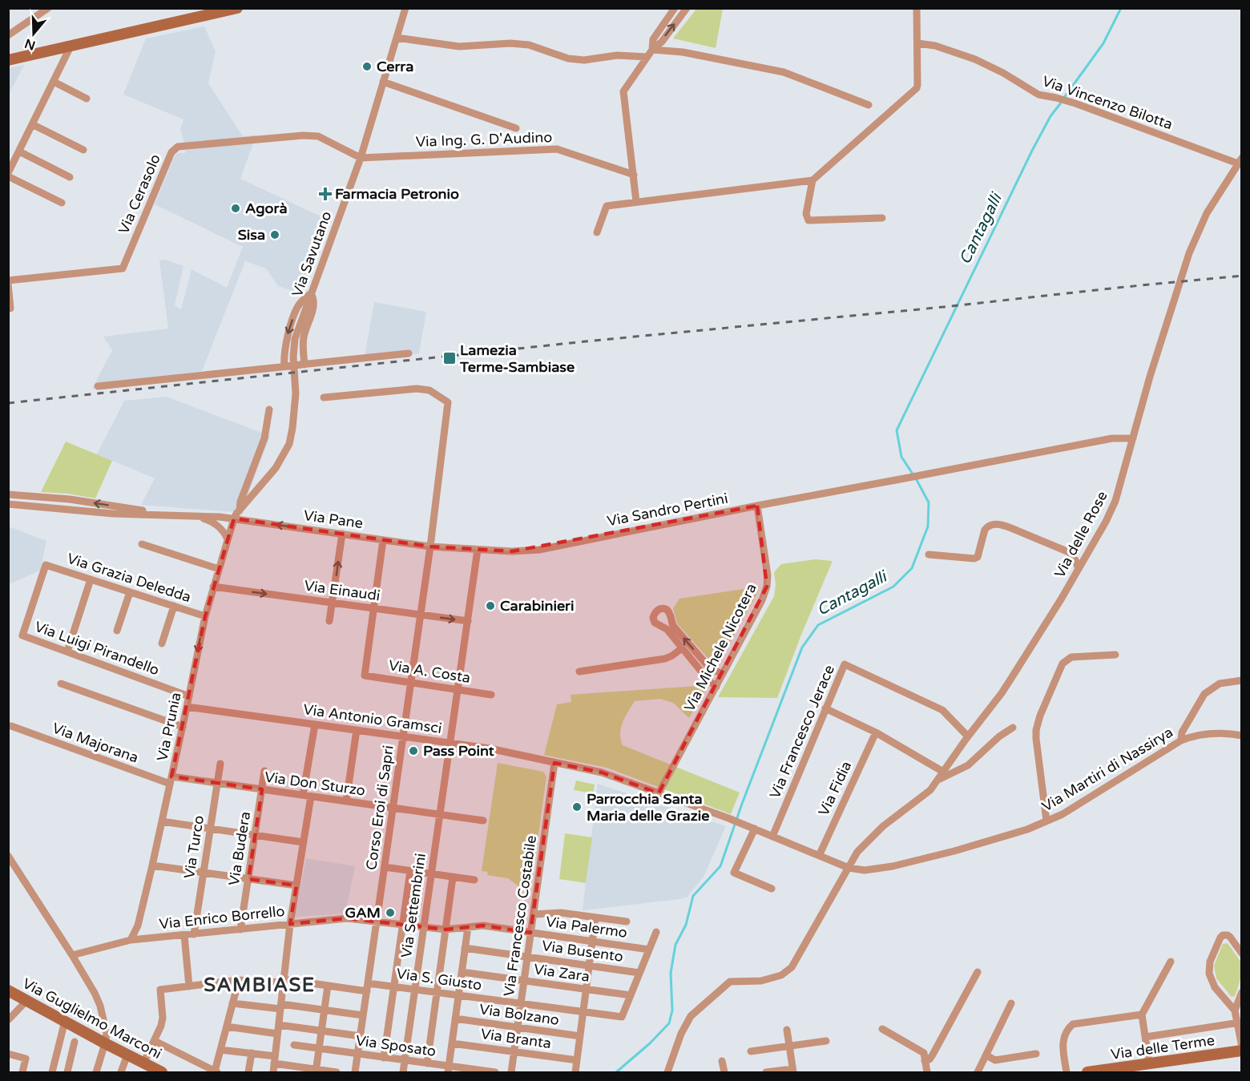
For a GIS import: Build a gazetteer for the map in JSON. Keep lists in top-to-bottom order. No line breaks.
{"streets":{"main road":["Via Guglielmo Marconi","Via delle Terme"],"street":["Via Vincenzo Bilotta","Via Ing. G. D'Audino","Via Cerasolo","Via Savutano","Via Sandro Pertini","Via Pane","Via delle Rose","Via Grazia Deledda","Via Einaudi","Via Michele Nicotera","Via Luigi Pirandello","Via A. Costa","Via Antonio Gramsci","Via Prunia","Via Francesco Jerace","Via Majorana","Via Martiri di Nassirya","Via Don Sturzo","Via Fidia","Corso Eroi di Sapri","Via Turco","Via Budera","Via Settembrini","Via Francesco Costabile","Via Enrico Borrello","Via Palermo","Via Busento","Via Zara","Via S. Giusto","Via Bolzano","Via Branta","Via Sposato"]},"crossings":[["Via Vincenzo Bilotta","Via delle Rose"],["Via Ing. G. D'Audino","Via Cerasolo"],["Via Ing. G. D'Audino","Via Savutano"],["Via Cerasolo","Via Savutano"],["Via Savutano","Via Prunia"],["Via Sandro Pertini","Via Pane"],["Via Sandro Pertini","Via delle Rose"],["Via Sandro Pertini","Via Michele Nicotera"],["Via Sandro Pertini","Corso Eroi di Sapri"],["Via Sandro Pertini","Via Settembrini"],["Via Pane","Via Prunia"],["Via Pane","Corso Eroi di Sapri"],["Via delle Rose","Via Francesco Jerace"],["Via delle Rose","Via Martiri di Nassirya"],["Via Grazia Deledda","Via Luigi Pirandello"],["Via Grazia Deledda","Via Prunia"],["Via Einaudi","Via A. Costa"],["Via Einaudi","Via Prunia"],["Via Einaudi","Corso Eroi di Sapri"],["Via Einaudi","Via Settembrini"],["Via Michele Nicotera","Via Antonio Gramsci"],["Via Luigi Pirandello","Via Prunia"],["Via A. Costa","Corso Eroi di Sapri"],["Via A. Costa","Via Settembrini"],["Via Antonio Gramsci","Via Prunia"],["Via Antonio Gramsci","Via Martiri di Nassirya"],["Via Antonio Gramsci","Corso Eroi di Sapri"],["Via Antonio Gramsci","Via Settembrini"],["Via Antonio Gramsci","Via Francesco Costabile"],["Via Prunia","Via Majorana"],["Via Prunia","Via Don Sturzo"],["Via Prunia","Via Enrico Borrello"],["Via Francesco Jerace","Via Martiri di Nassirya"],["Via Majorana","Via Don Sturzo"],["Via Martiri di Nassirya","Via Fidia"],["Via Don Sturzo","Corso Eroi di Sapri"],["Via Don Sturzo","Via Turco"],["Via Don Sturzo","Via Budera"],["Via Don Sturzo","Via Settembrini"],["Corso Eroi di Sapri","Via Enrico Borrello"],["Corso Eroi di Sapri","Via Palermo"],["Corso Eroi di Sapri","Via S. Giusto"],["Corso Eroi di Sapri","Via Sposato"],["Via Turco","Via Enrico Borrello"],["Via Budera","Via Enrico Borrello"],["Via Settembrini","Via Palermo"],["Via Settembrini","Via S. Giusto"],["Via Settembrini","Via Sposato"],["Via Francesco Costabile","Via Palermo"],["Via Francesco Costabile","Via Busento"],["Via Francesco Costabile","Via Zara"],["Via Francesco Costabile","Via S. Giusto"],["Via Francesco Costabile","Via Bolzano"],["Via Francesco Costabile","Via Branta"],["Via Enrico Borrello","Via Palermo"],["Via Zara","Via S. Giusto"]],"one_way":["Via Einaudi"],"districts":["SAMBIASE"],"water":["Cantagalli"],"places":{"other":["Cerra","Agorà","Sisa","Carabinieri","Pass Point","Parrocchia Santa Maria delle Grazie","GAM"],"health":["Farmacia Petronio"],"transit":["Lamezia Terme-Sambiase"]},"north":"bottom"}
